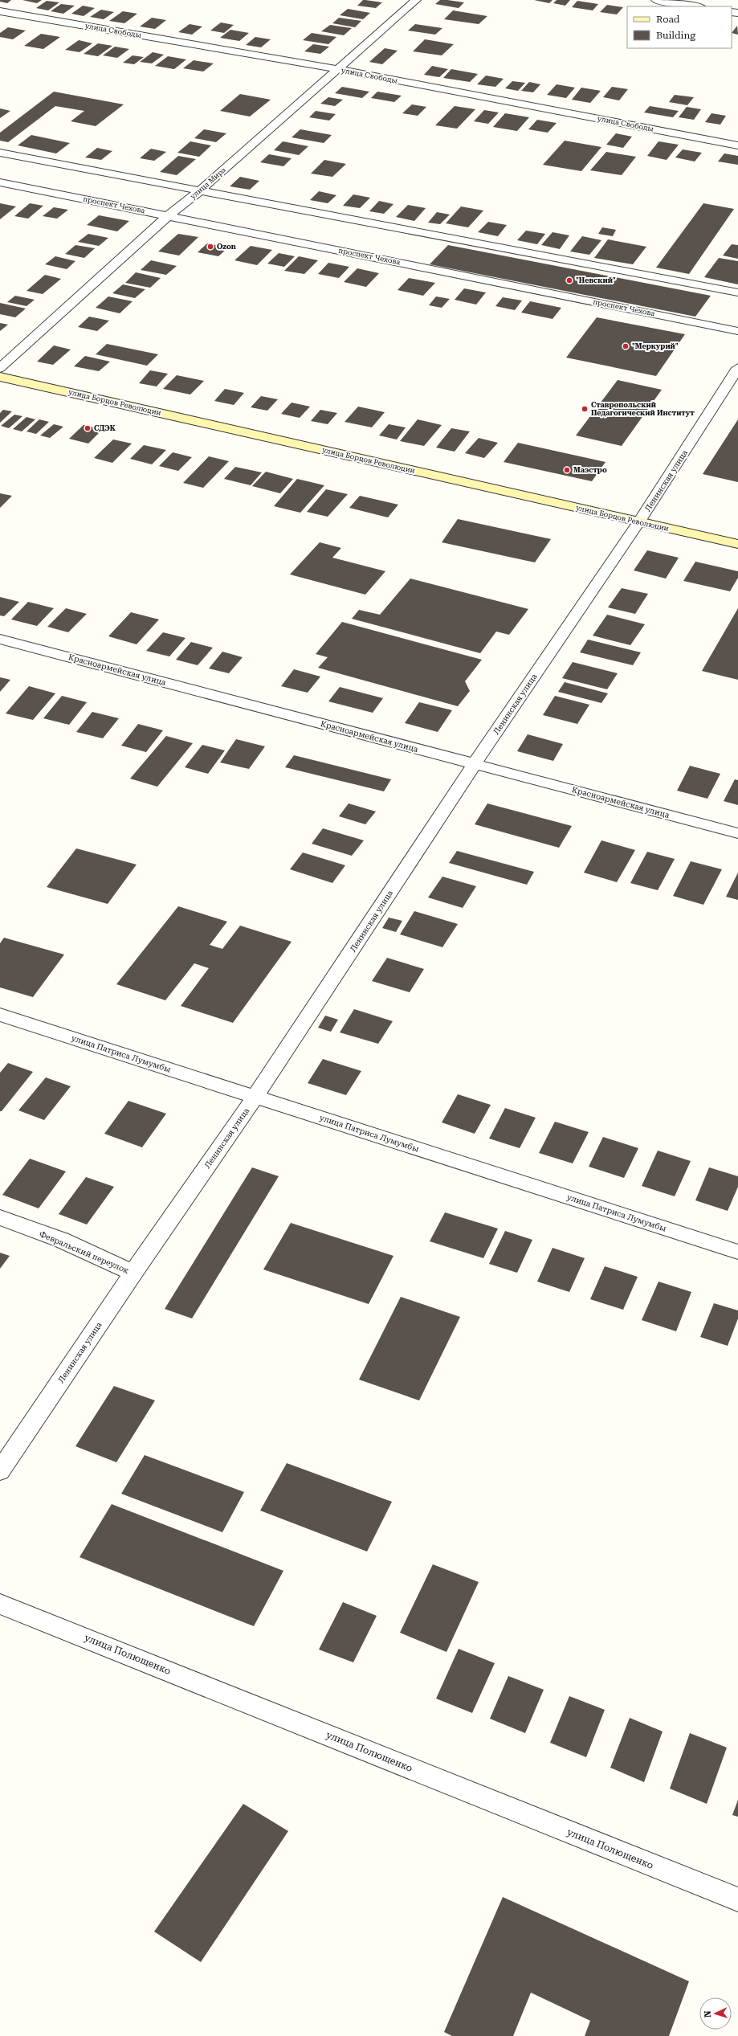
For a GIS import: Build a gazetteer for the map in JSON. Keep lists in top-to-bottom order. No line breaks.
{"streets":{"main road":["улица Борцов Революции"],"street":["улица Свободы","улица Мира","проспект Чехова","Ленинская улица","Красноармейская улица","улица Патриса Лумумбы","Февральский переулок","улица Полющенко"]},"crossings":[["улица Свободы","улица Мира"],["улица Мира","проспект Чехова"],["улица Борцов Революции","Ленинская улица"],["Ленинская улица","Красноармейская улица"],["Ленинская улица","улица Патриса Лумумбы"],["Ленинская улица","Февральский переулок"]],"places":["Ozon","\"Невский\"","\"Меркурий\"","Ставропольский Педагогический Институт","СДЭК","Маэстро"],"legend":["Road","Building"],"north":"left"}
